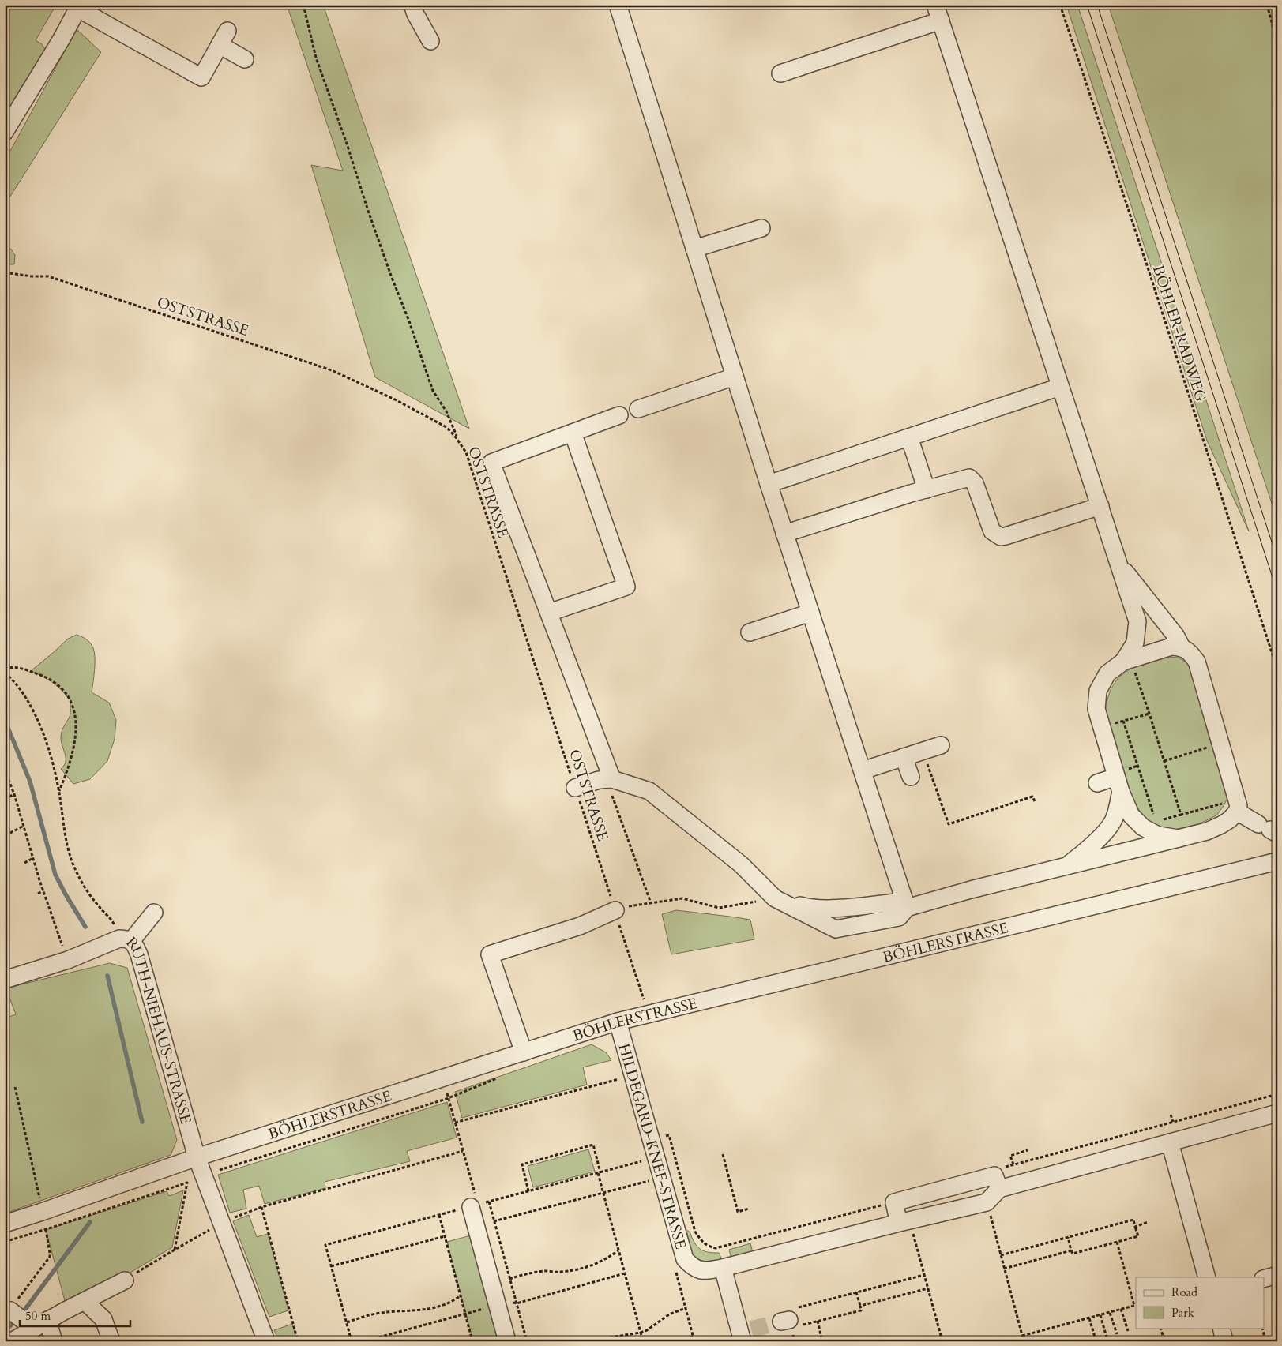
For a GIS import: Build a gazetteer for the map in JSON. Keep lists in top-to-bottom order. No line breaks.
{"streets":{"street":["BÖHLERSTRASSE","RUTH-NIEHAUS-STRASSE","HILDEGARD-KNEF-STRASSE"],"path":["OSTSTRASSE","BÖHLER-RADWEG"]},"crossings":[["OSTSTRASSE","BÖHLERSTRASSE"],["BÖHLERSTRASSE","RUTH-NIEHAUS-STRASSE"],["BÖHLERSTRASSE","HILDEGARD-KNEF-STRASSE"]],"legend":["Road","Park"],"scale_bar":"50 m"}
